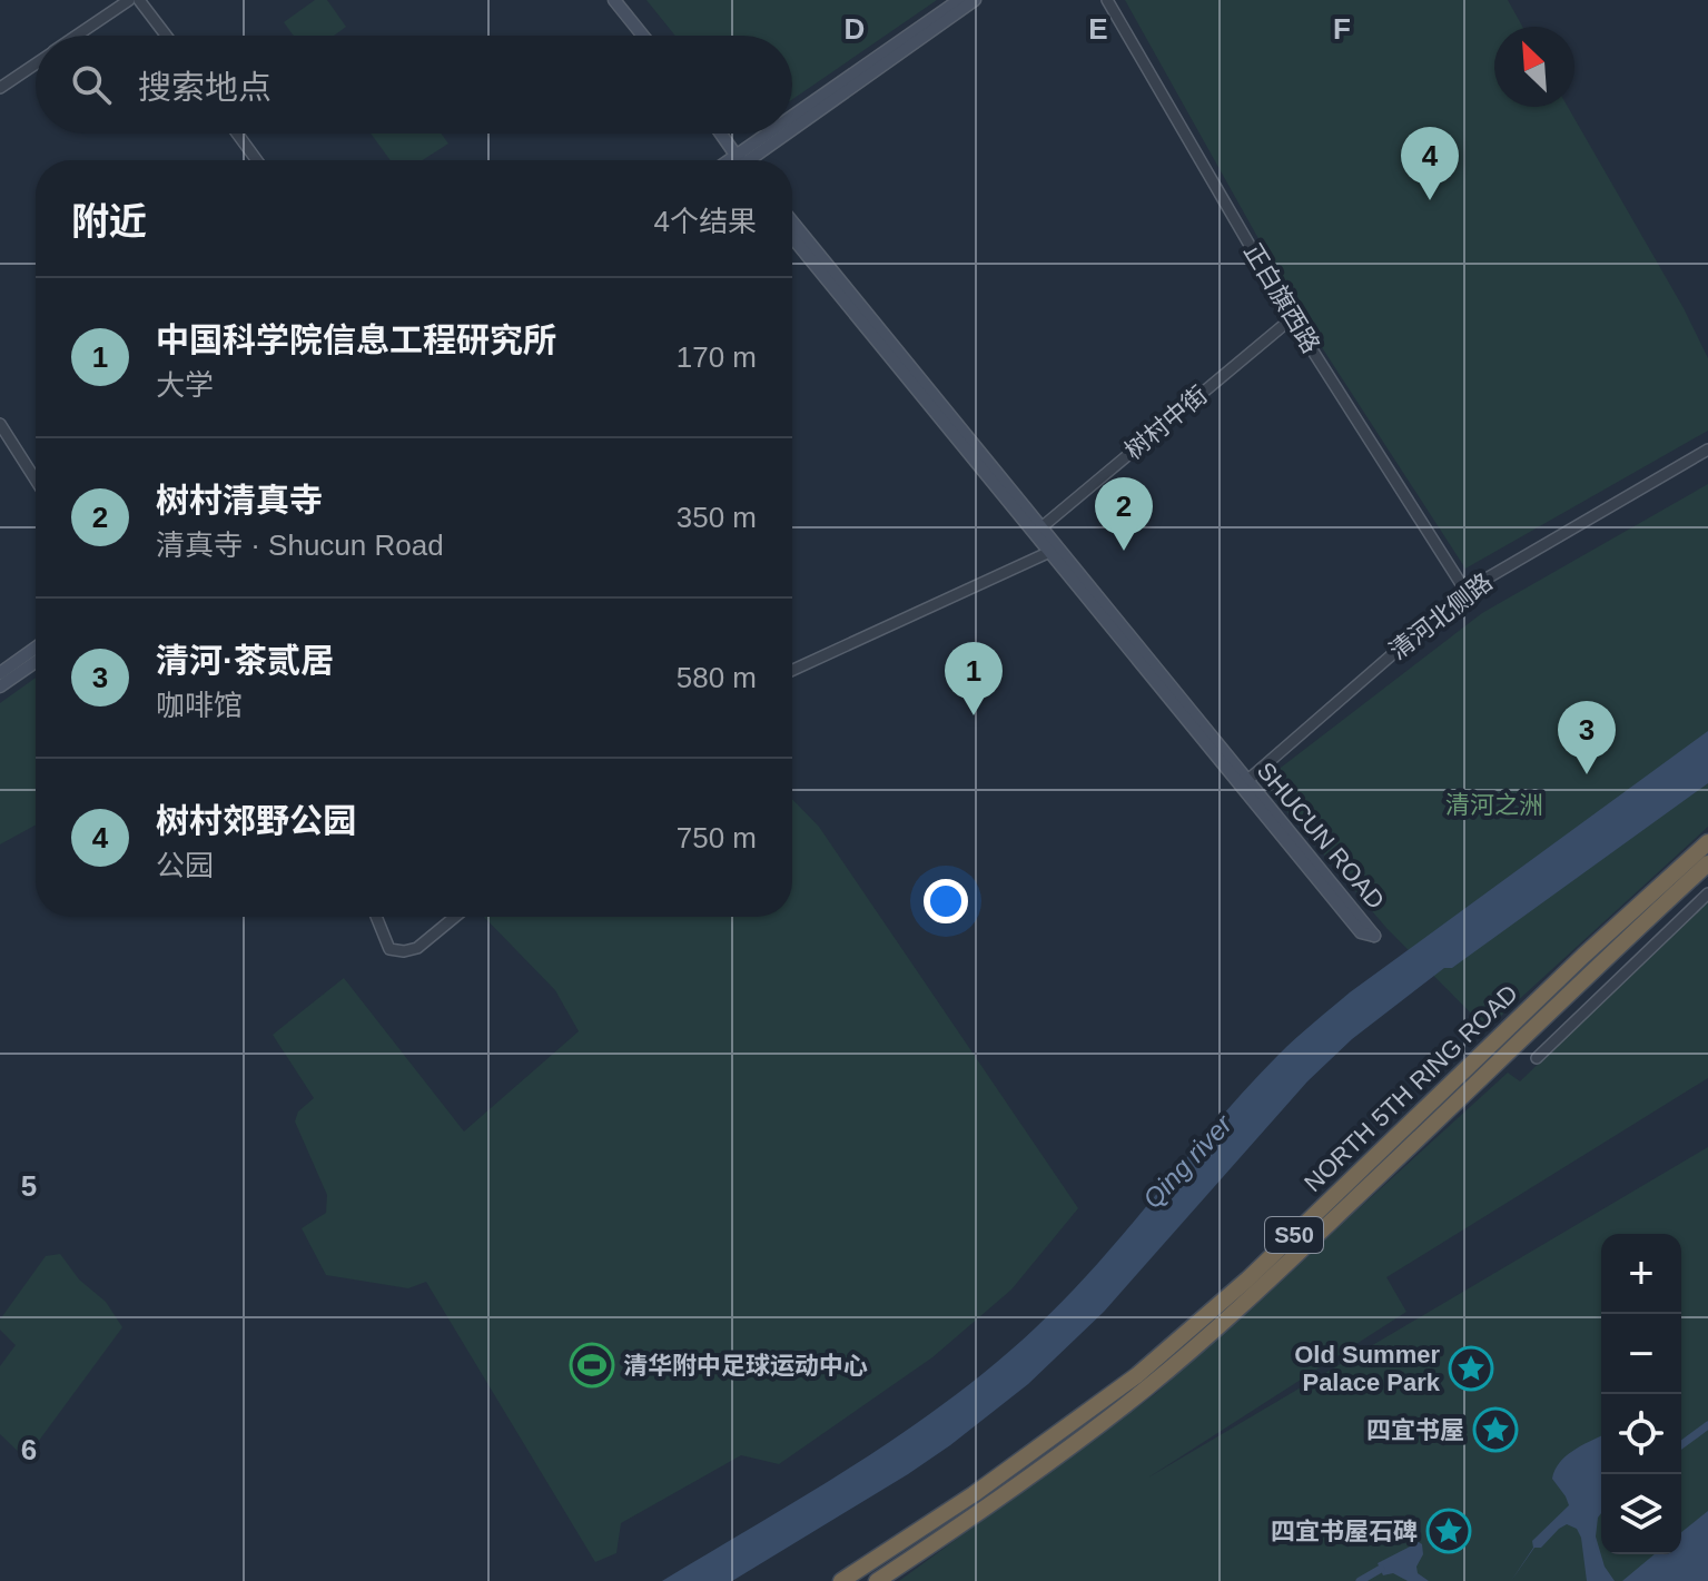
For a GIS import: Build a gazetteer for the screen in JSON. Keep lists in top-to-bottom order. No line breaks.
{"streets":{"highway":["NORTH 5TH RING ROAD","S50"],"main road":["SHUCUN ROAD"],"street":["正白旗西路","树村中街","清河北侧路"]},"crossings":[["正白旗西路","树村中街"],["正白旗西路","清河北侧路"],["树村中街","SHUCUN ROAD"],["清河北侧路","SHUCUN ROAD"]],"water":["Qing river"],"parks":["清河之洲"],"places":{"sports":["清华附中足球运动中心"],"place":["Old Summer Palace Park","四宜书屋","四宜书屋石碑"]},"north":"top left","page":{"search":"搜索地点","pins":["4","2","1","3"],"heading":["附近","4个结果"],"list":[{"mark":"1","name":"中国科学院信息工程研究所","note":"大学","value":"170 m"},{"mark":"2","name":"树村清真寺","note":"清真寺 · Shucun Road","value":"350 m"},{"mark":"3","name":"清河·茶贰居","note":"咖啡馆","value":"580 m"},{"mark":"4","name":"树村郊野公园","note":"公园","value":"750 m"}],"map_buttons":["+","−"]},"grid":{"columns":["D","E","F"],"rows":["5","6"]}}
